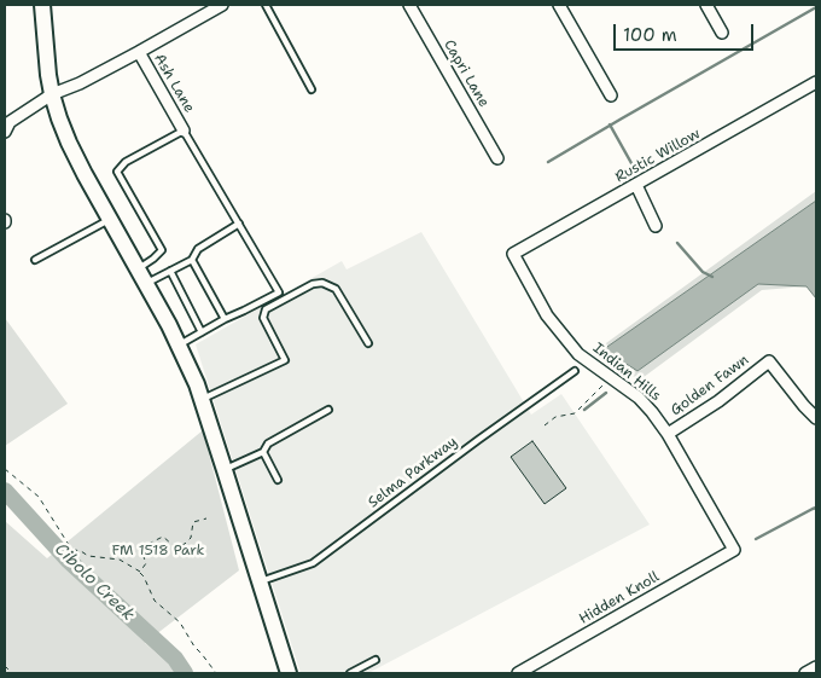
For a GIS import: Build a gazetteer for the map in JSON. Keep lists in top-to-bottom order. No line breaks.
{"streets":{"street":["Capri Lane","Ash Lane","Rustic Willow","Indian Hills","Golden Fawn","Hidden Knoll"],"lane":["Selma Parkway"]},"crossings":[["Rustic Willow","Indian Hills"],["Indian Hills","Golden Fawn"],["Indian Hills","Hidden Knoll"]],"water":["Cibolo Creek"],"parks":["FM 1518 Park"],"scale_bar":"100 m"}
